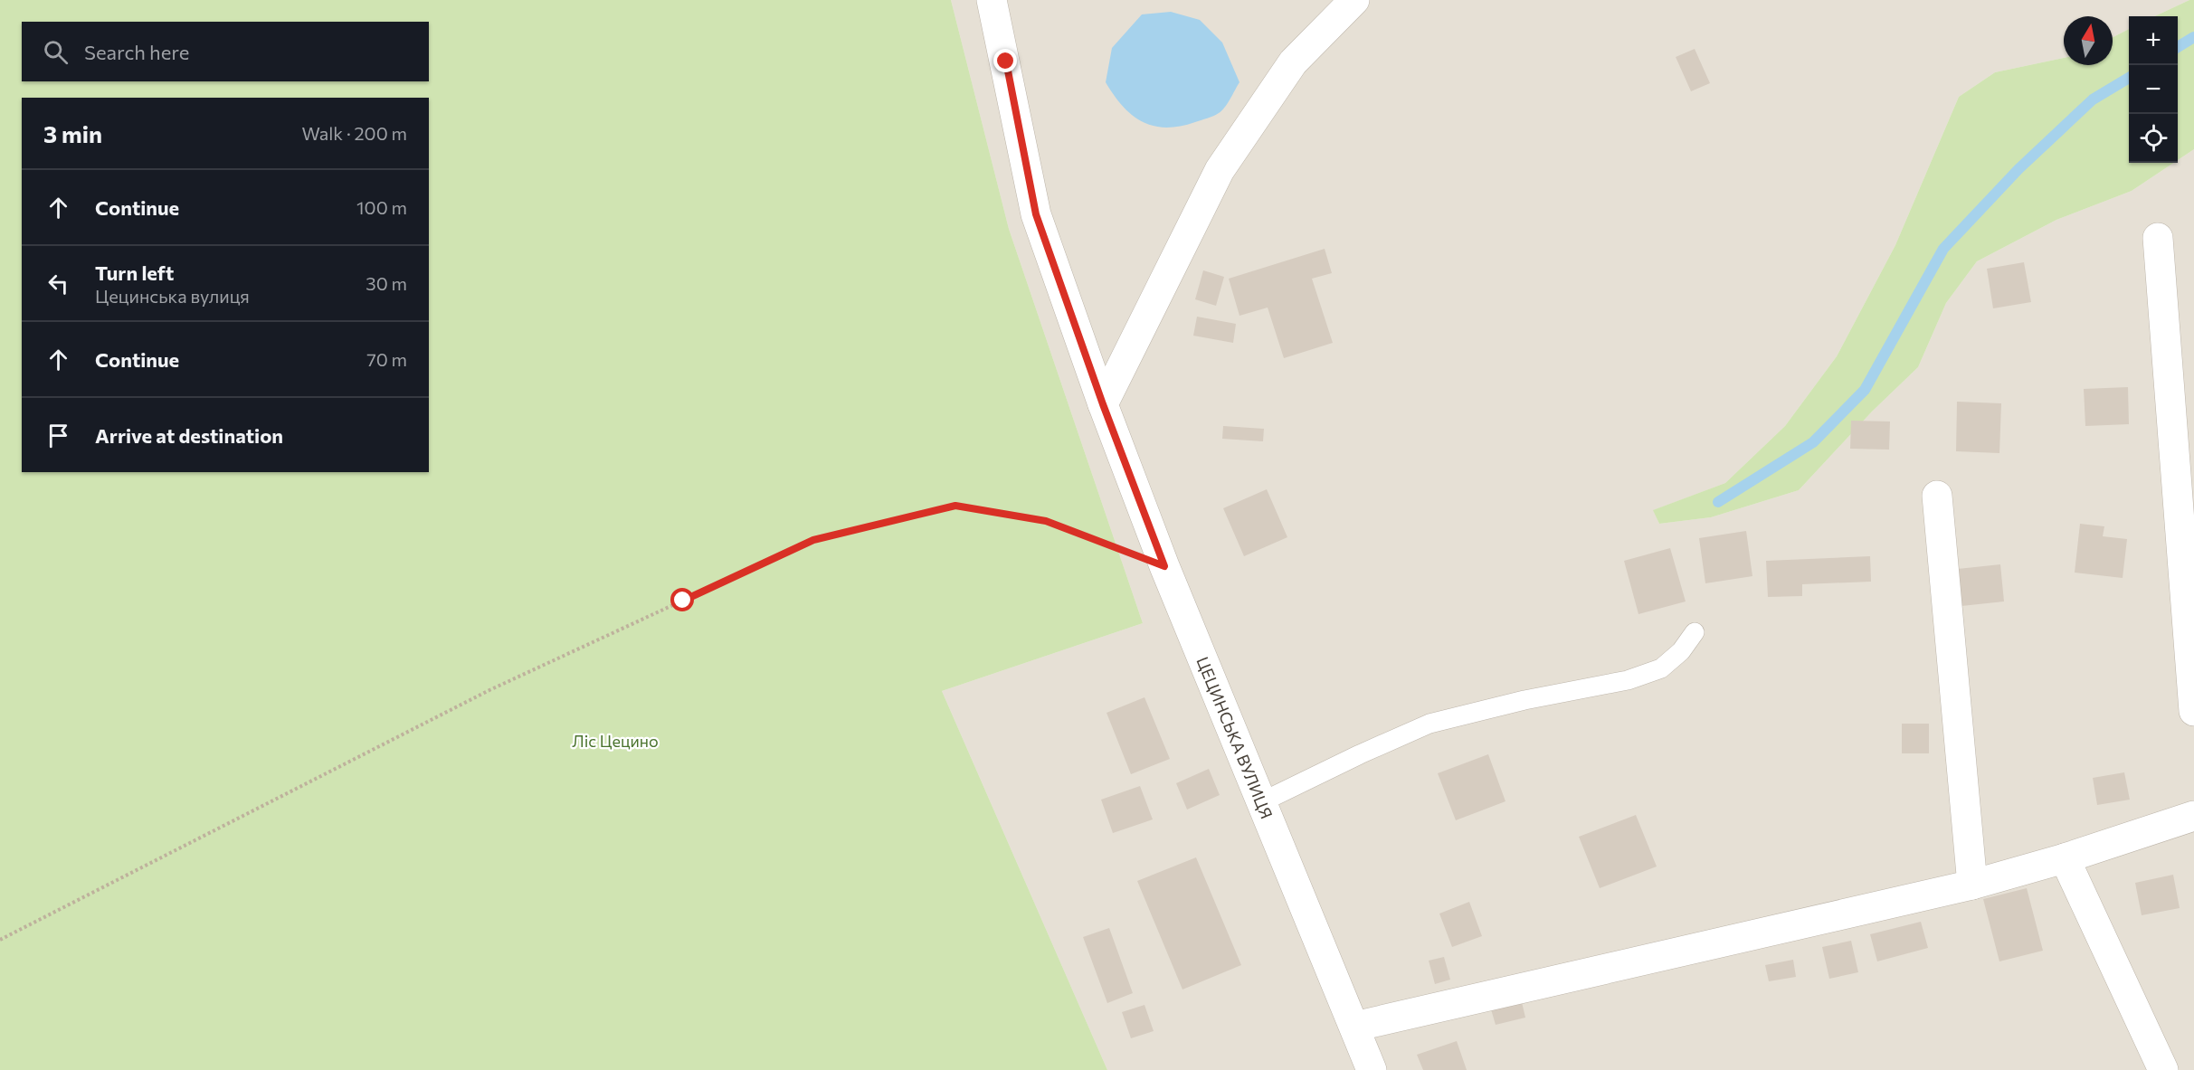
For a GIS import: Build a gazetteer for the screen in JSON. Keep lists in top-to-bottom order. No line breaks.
{"streets":{"street":["ЦЕЦИНСЬКА ВУЛИЦЯ"]},"parks":["Ліс Цецино"],"north":"top","page":{"map_buttons":["+","−"],"search":"Search here","heading":["3 min","Walk · 200 m"],"list":[["Continue","100 m"],["Turn left","Цецинська вулиця","30 m"],["Continue","70 m"],"Arrive at destination"]}}
